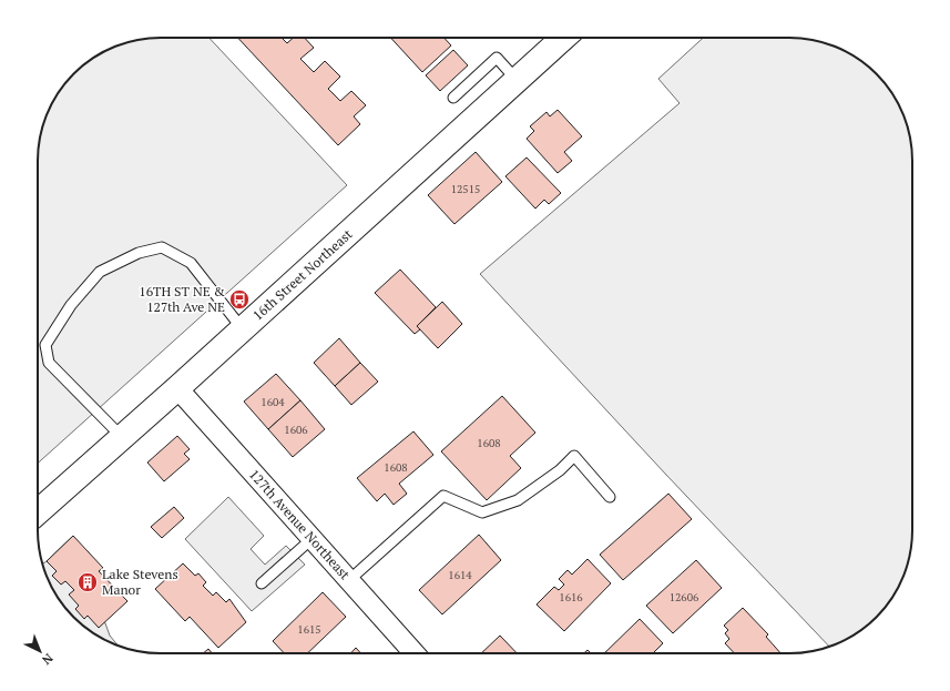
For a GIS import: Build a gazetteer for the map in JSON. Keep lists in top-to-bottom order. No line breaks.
{"streets":{"street":["16th Street Northeast","127th Avenue Northeast"]},"crossings":[["16th Street Northeast","127th Avenue Northeast"]],"places":{"bus stop":["16TH ST NE & 127th Ave NE"],"building":["Lake Stevens Manor"]},"house_numbers":["12515","1604","1606","1608","1608","1614","1616","12606","1615"],"north":"bottom right"}
